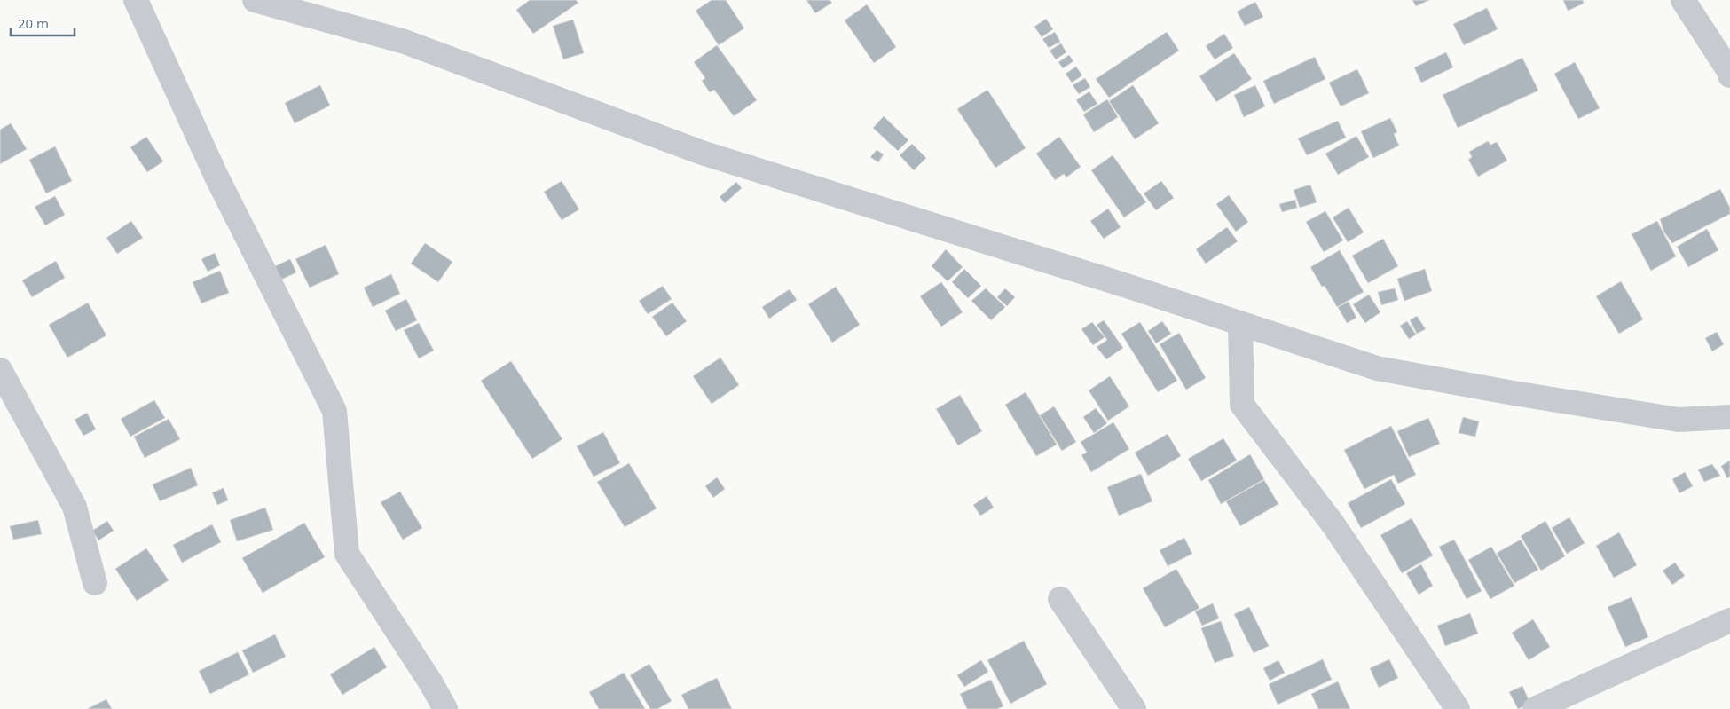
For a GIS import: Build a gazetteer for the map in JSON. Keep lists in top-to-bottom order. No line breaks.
{"scale_bar":"20 m"}
